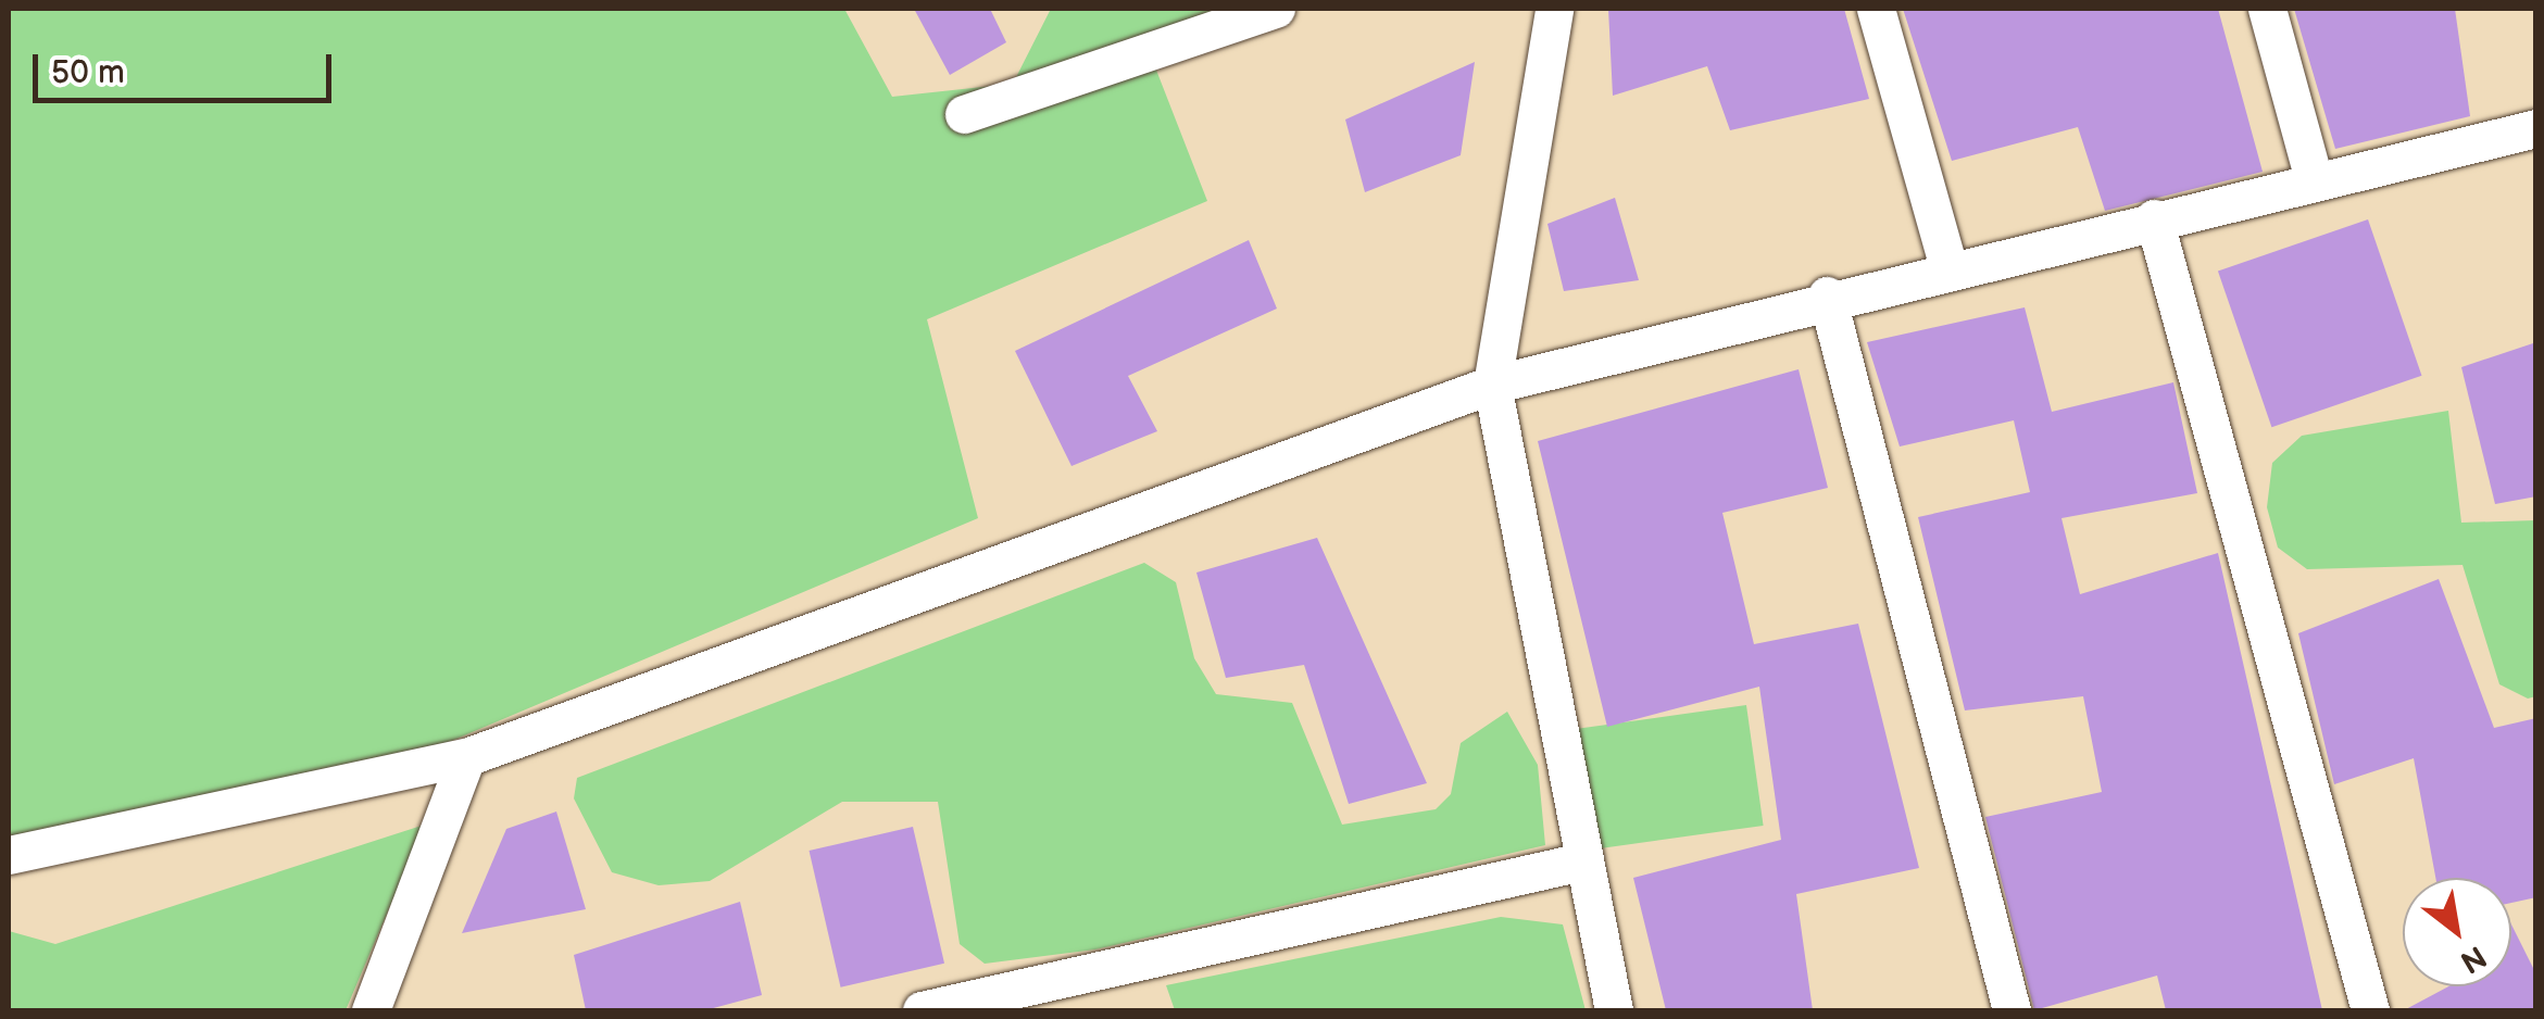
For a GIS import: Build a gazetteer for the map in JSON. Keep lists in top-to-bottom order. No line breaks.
{"scale_bar":"50 m","north":"bottom right"}
